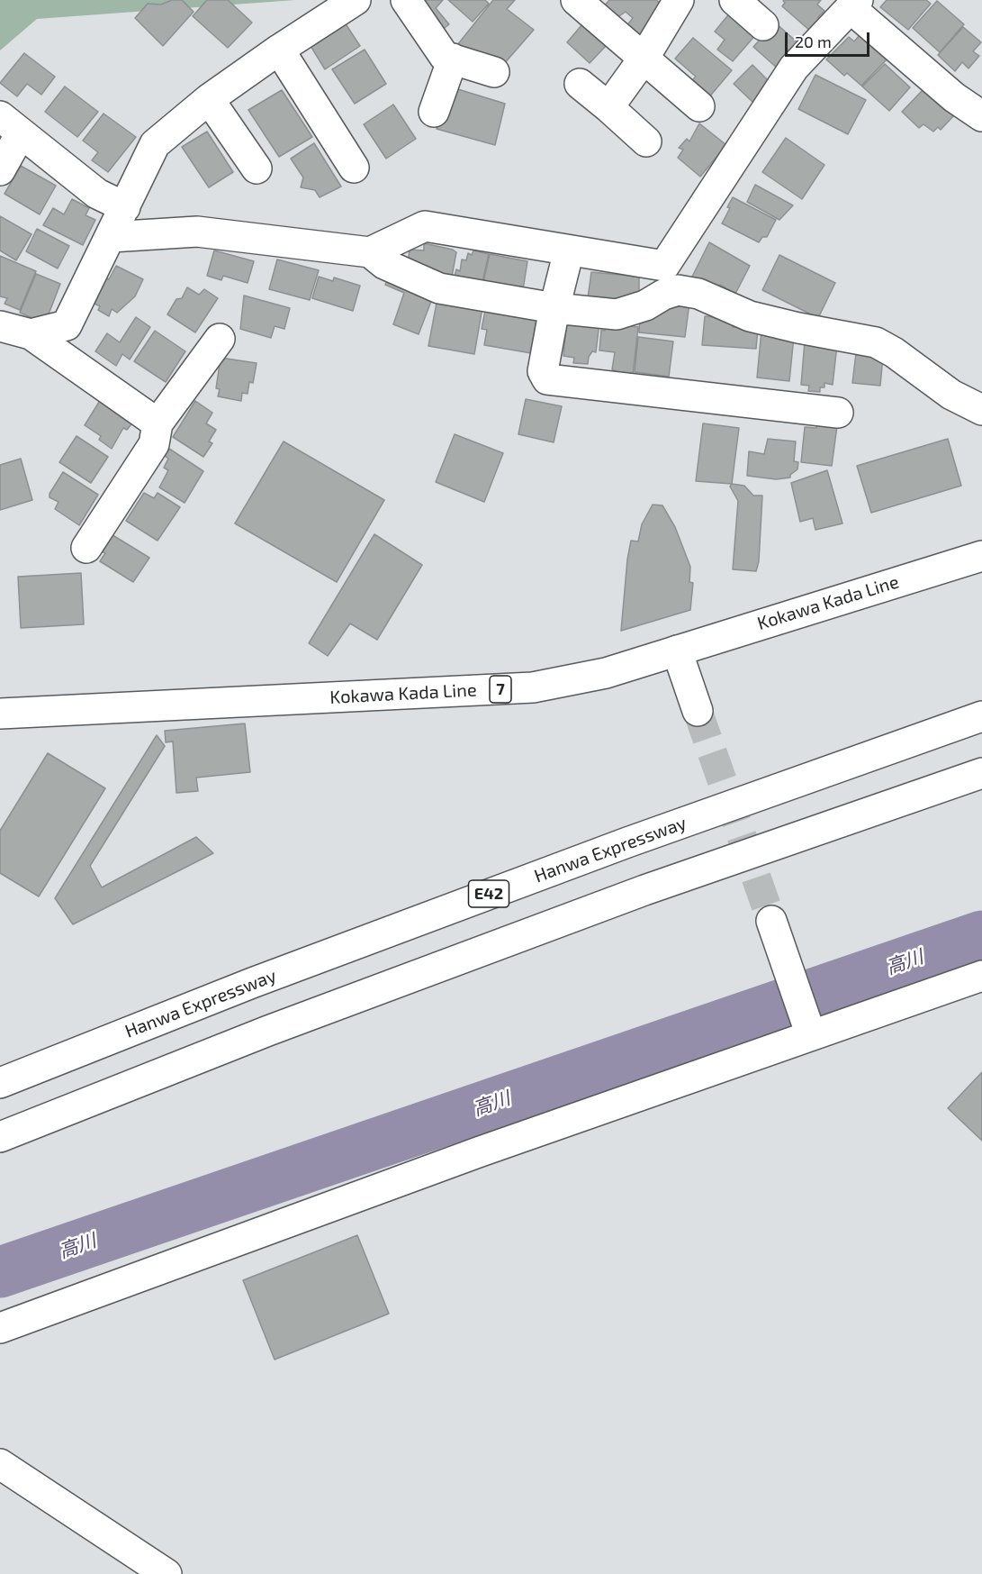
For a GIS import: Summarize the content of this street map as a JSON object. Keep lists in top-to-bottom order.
{
  "streets": {
    "main road": [
      "Kokawa Kada Line",
      "7",
      "Hanwa Expressway",
      "E42"
    ]
  },
  "water": ["高川"],
  "scale_bar": "20 m"
}
